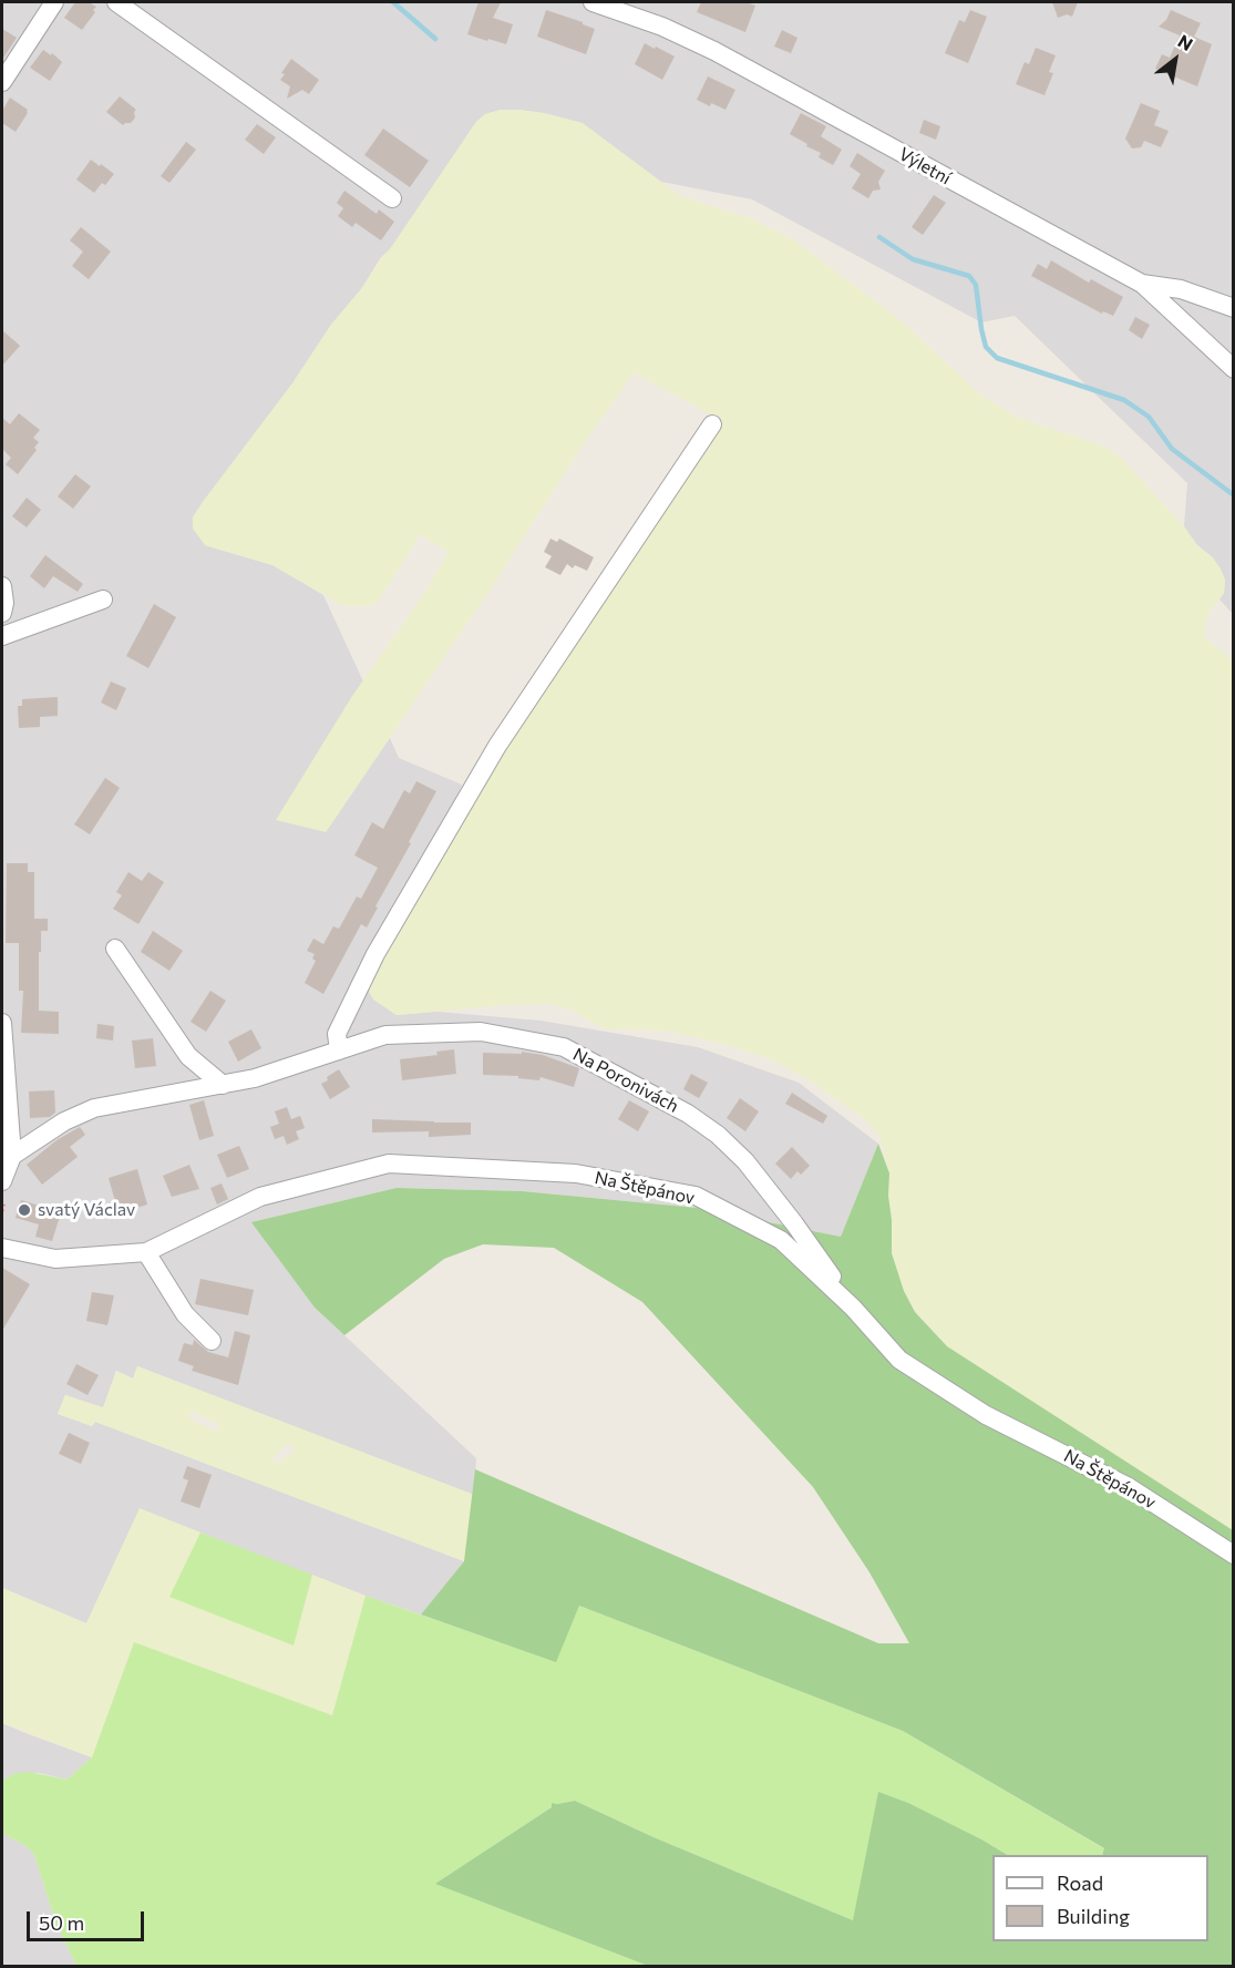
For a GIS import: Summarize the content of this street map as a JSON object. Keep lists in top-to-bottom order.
{
  "streets": {
    "street": ["Výletní", "Na Poronivách", "Na Štěpánov"]
  },
  "crossings": [
    ["Na Poronivách", "Na Štěpánov"]
  ],
  "places": ["svatý Václav"],
  "legend": ["Road", "Building"],
  "scale_bar": "50 m",
  "north": "top right"
}
